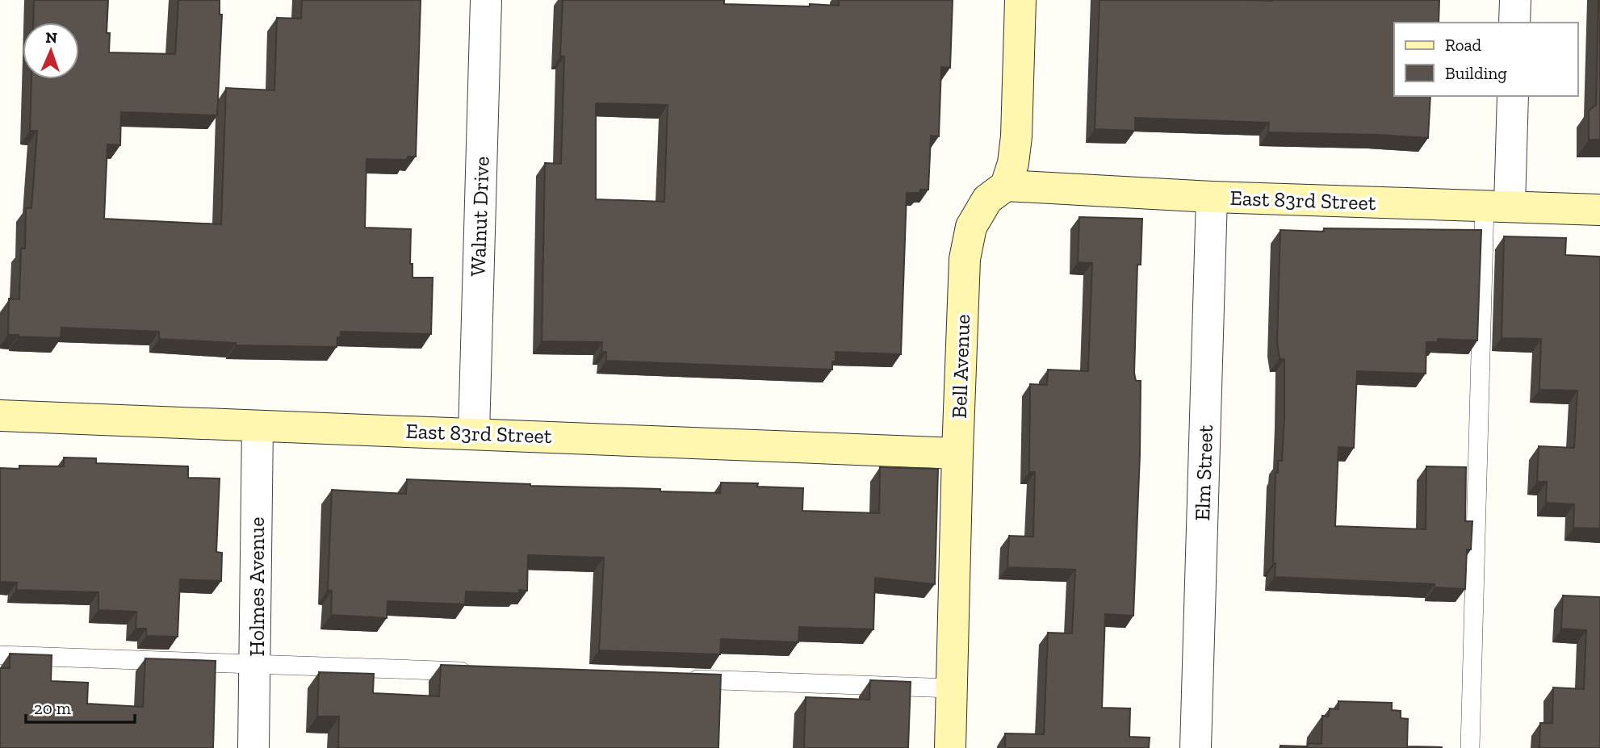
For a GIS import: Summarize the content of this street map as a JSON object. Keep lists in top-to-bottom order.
{
  "streets": {
    "street": [
      "East 83rd Street",
      "Walnut Drive",
      "Bell Avenue",
      "Elm Street",
      "Holmes Avenue"
    ]
  },
  "crossings": [
    ["East 83rd Street", "Walnut Drive"],
    ["East 83rd Street", "Bell Avenue"],
    ["East 83rd Street", "Elm Street"],
    ["East 83rd Street", "Holmes Avenue"]
  ],
  "legend": ["Road", "Building"],
  "scale_bar": "20 m",
  "north": "top"
}
